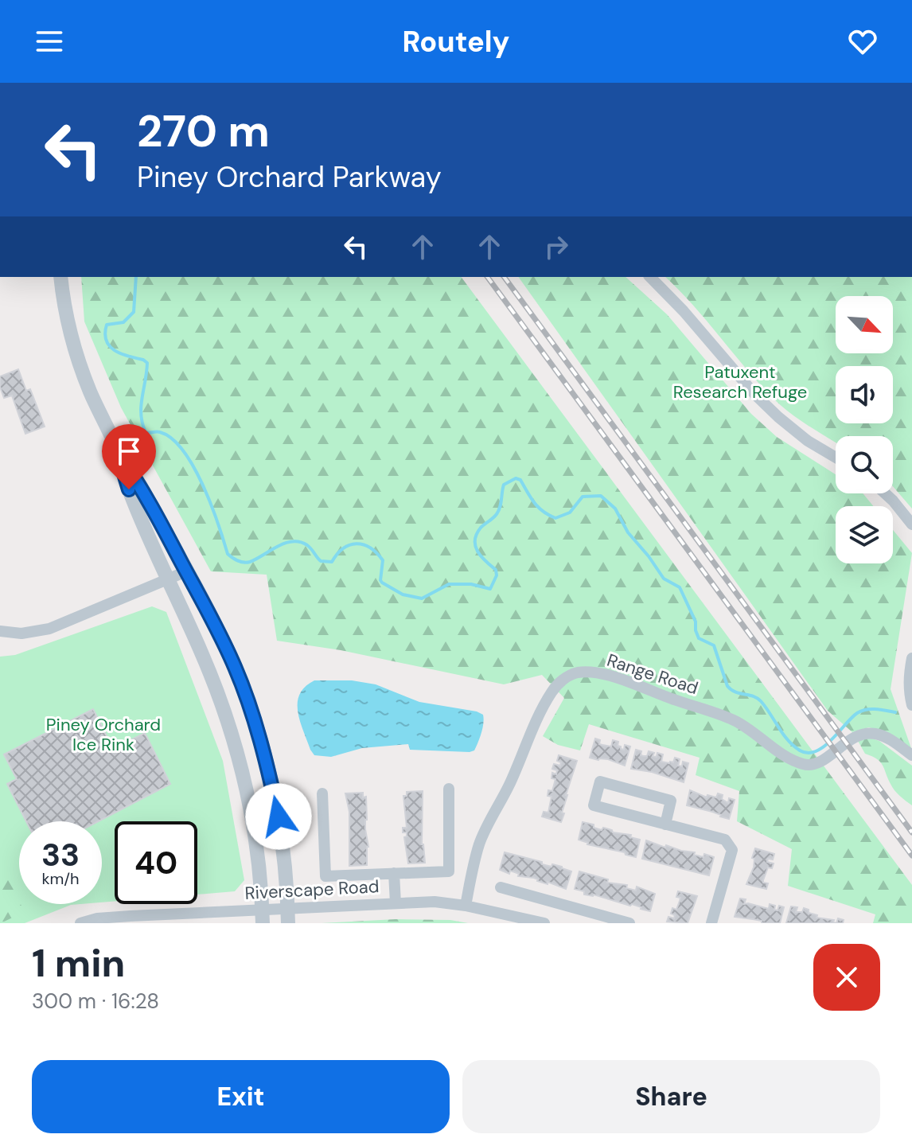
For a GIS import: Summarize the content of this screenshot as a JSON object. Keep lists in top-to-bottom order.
{
  "streets": {
    "street": ["Range Road", "Riverscape Road"]
  },
  "crossings": [
    ["Range Road", "Riverscape Road"]
  ],
  "parks": ["Patuxent Research Refuge", "Piney Orchard Ice Rink"],
  "north": "bottom right",
  "page": {
    "header": "Routely",
    "turn": ["270 m", "Piney Orchard Parkway"],
    "speed": "33 km/h",
    "limit": "40",
    "heading": ["1 min", "300 m · 16:28"],
    "buttons": ["Exit", "Share"]
  }
}
